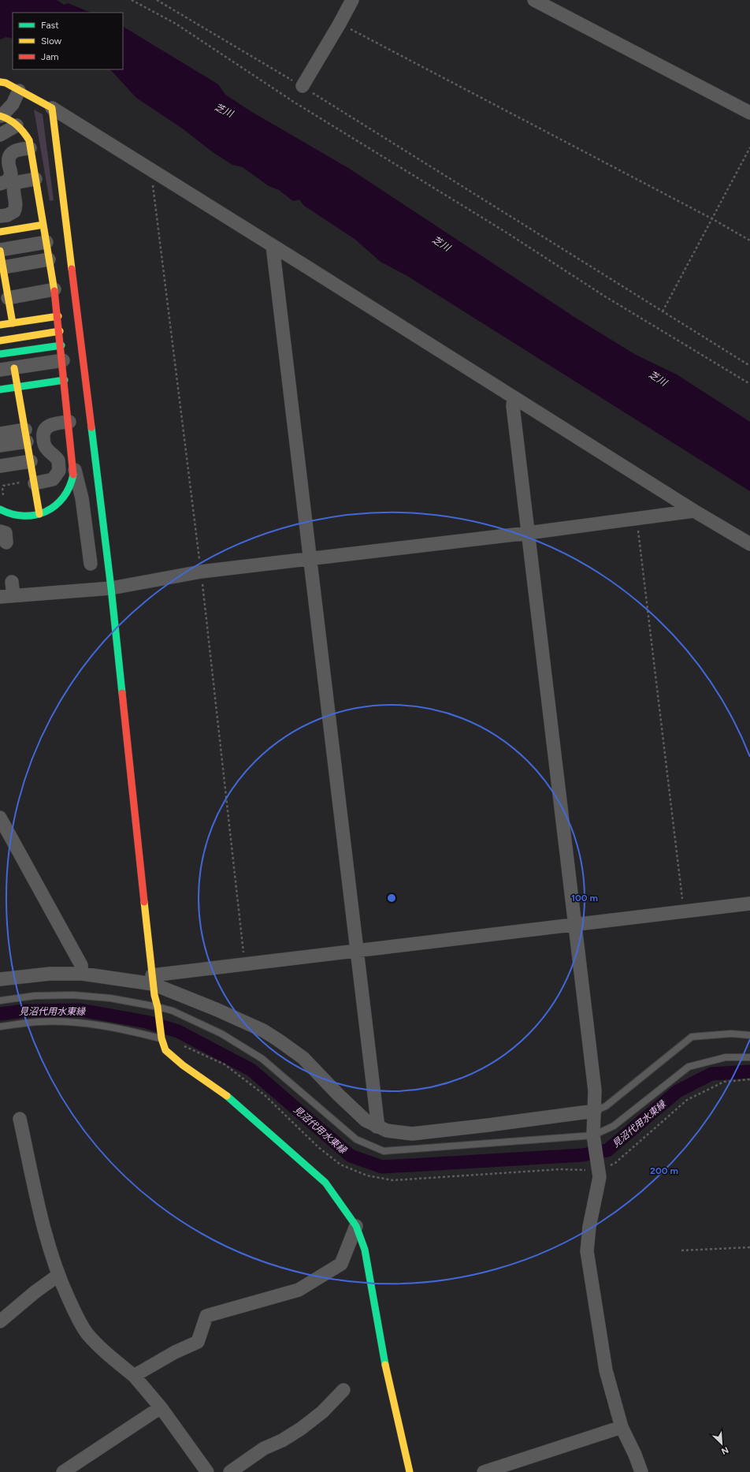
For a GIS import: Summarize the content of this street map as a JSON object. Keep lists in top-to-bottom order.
{
  "water": ["芝川", "見沼代用水東縁"],
  "legend": ["Fast", "Slow", "Jam"],
  "north": "bottom right",
  "rings": ["100 m", "200 m"]
}
